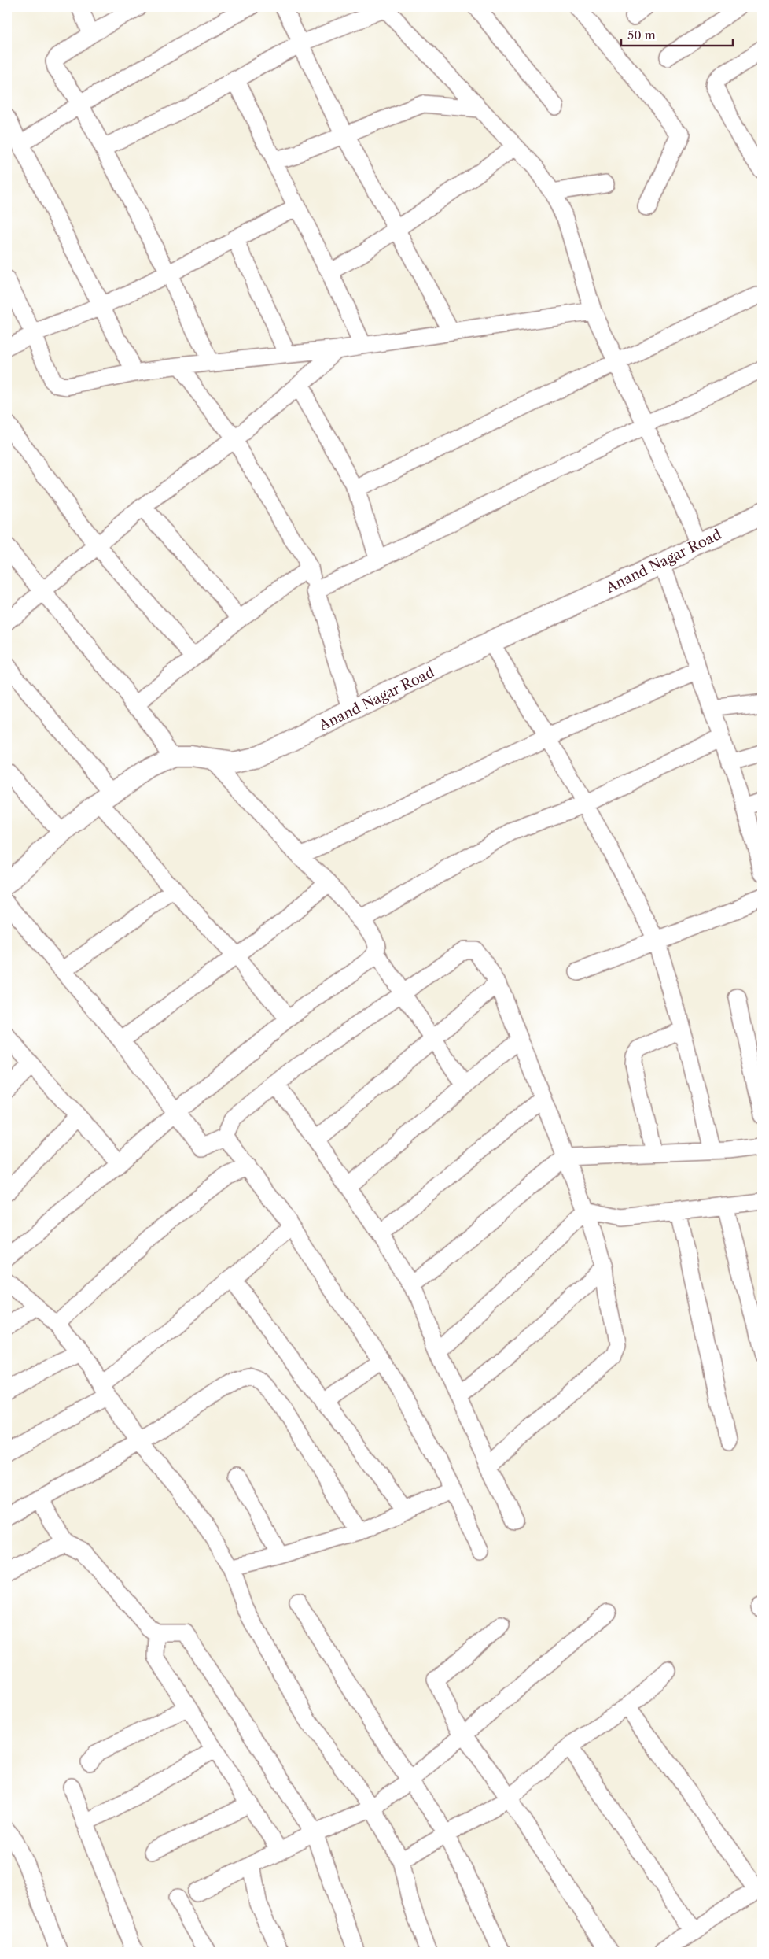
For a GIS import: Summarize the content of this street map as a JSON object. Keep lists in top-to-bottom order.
{
  "streets": {
    "street": ["Anand Nagar Road"]
  },
  "scale_bar": "50 m"
}
